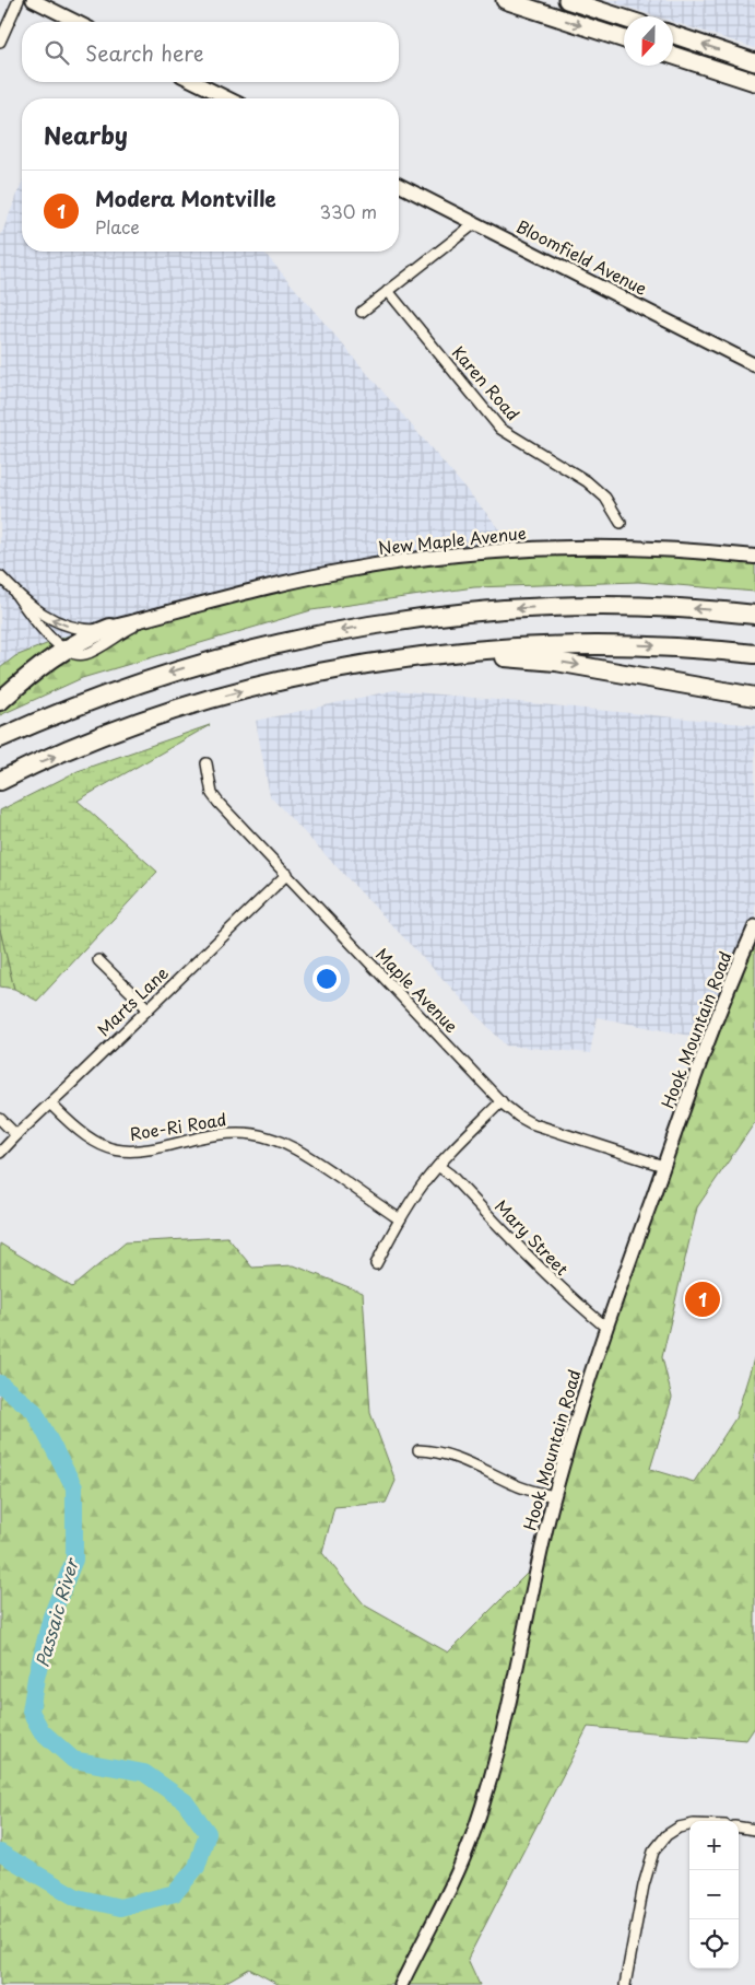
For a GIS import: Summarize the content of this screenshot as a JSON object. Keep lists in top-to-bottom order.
{
  "streets": {
    "main road": ["New Maple Avenue"],
    "street": [
      "Bloomfield Avenue",
      "Karen Road",
      "Maple Avenue",
      "Marts Lane",
      "Hook Mountain Road",
      "Roe-Ri Road",
      "Mary Street"
    ]
  },
  "crossings": [
    ["Maple Avenue", "Marts Lane"],
    ["Maple Avenue", "Hook Mountain Road"],
    ["Marts Lane", "Roe-Ri Road"],
    ["Hook Mountain Road", "Mary Street"]
  ],
  "water": ["Passaic River"],
  "north": "bottom",
  "page": {
    "search": "Search here",
    "heading": "Nearby",
    "list": [
      {
        "mark": "1",
        "name": "Modera Montville",
        "note": "Place",
        "value": "330 m"
      }
    ],
    "pins": "1",
    "map_buttons": ["+", "−"]
  }
}
